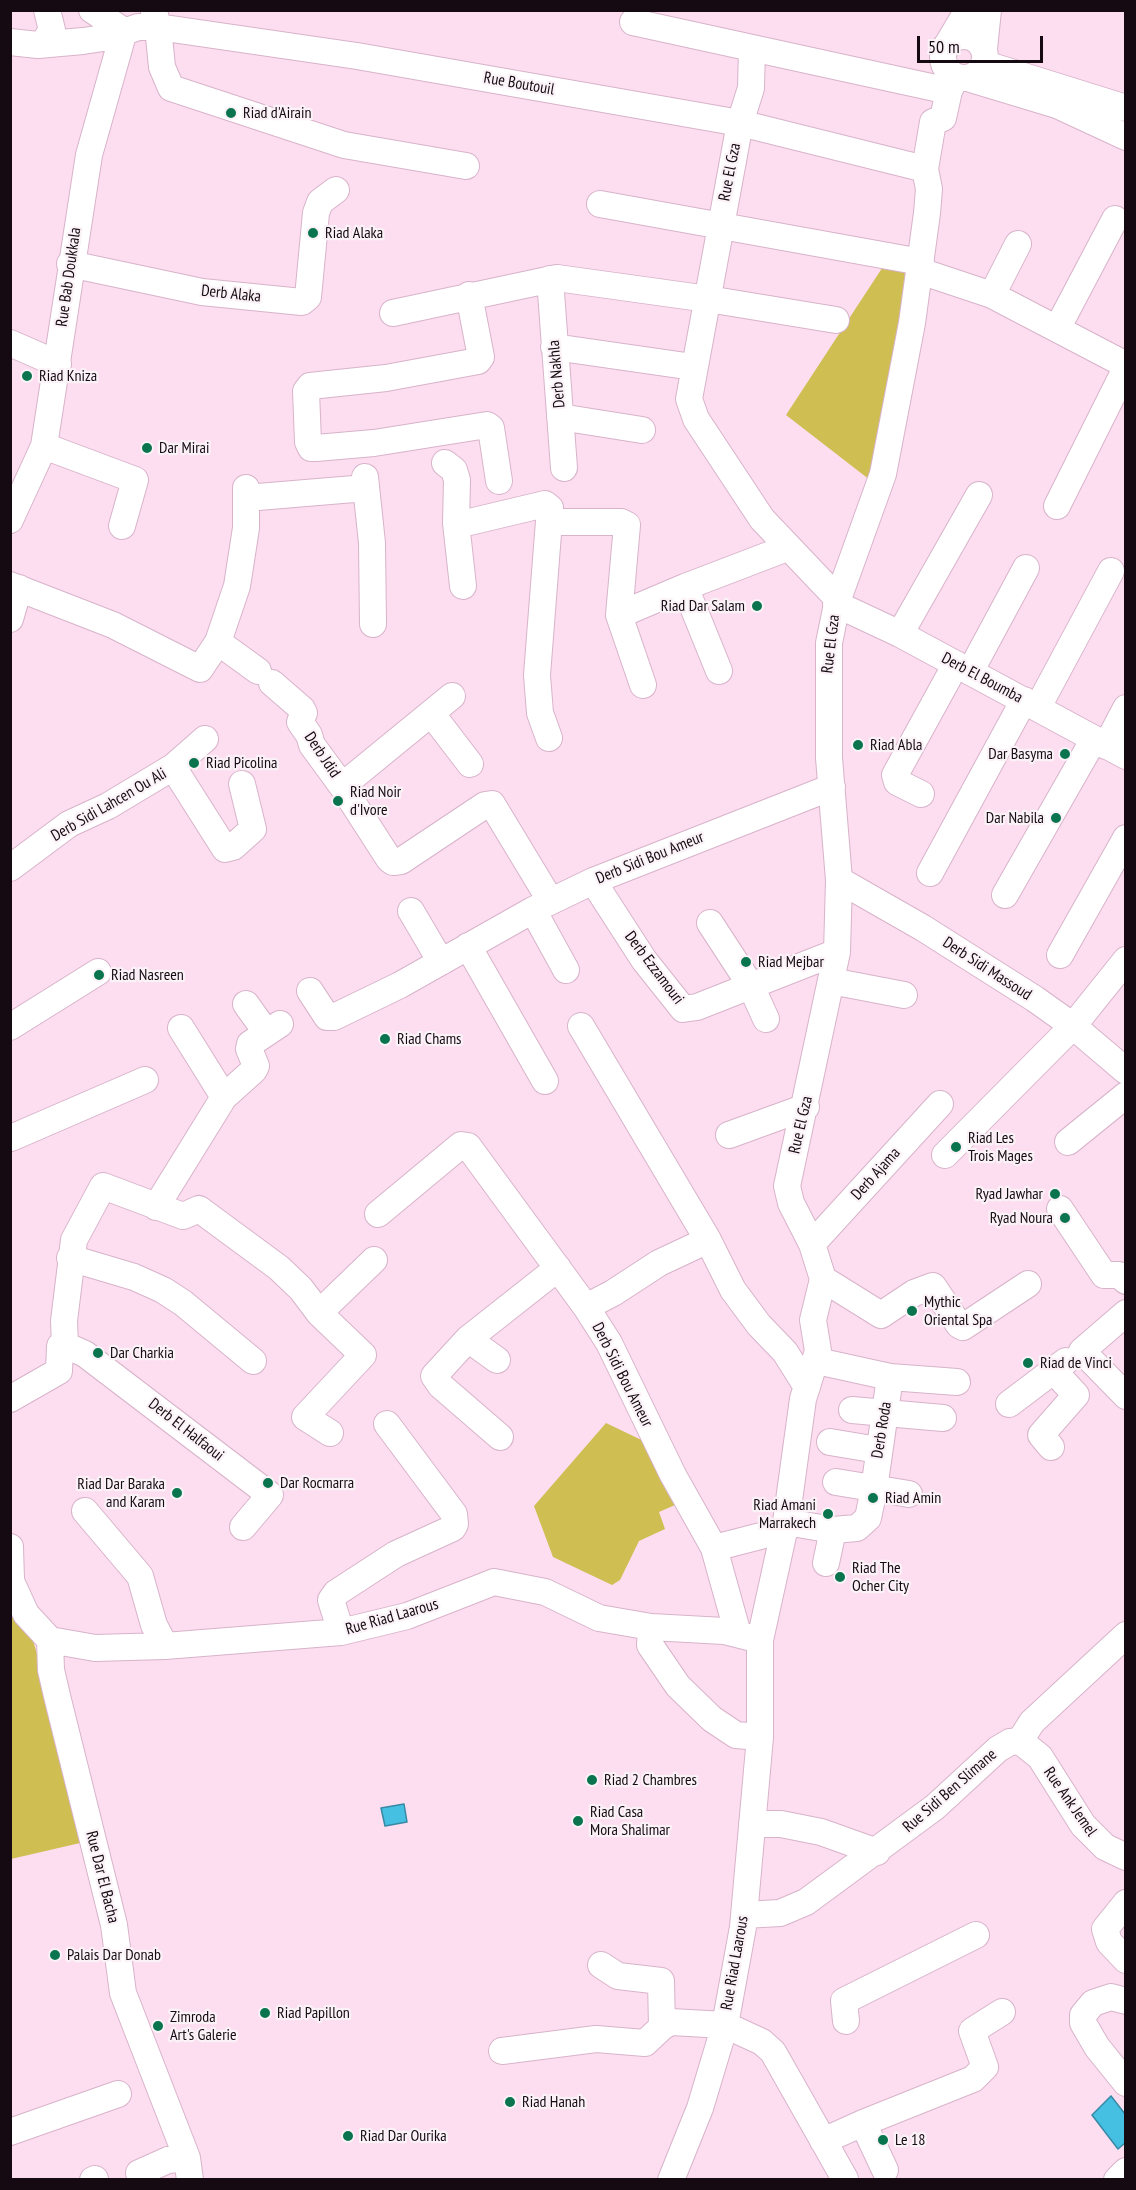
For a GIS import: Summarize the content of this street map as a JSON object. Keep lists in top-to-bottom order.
{
  "streets": {
    "street": [
      "Rue Boutouil",
      "Rue El Gza",
      "Rue Bab Doukkala",
      "Derb Alaka",
      "Derb Nakhla",
      "Derb El Boumba",
      "Derb Jdid",
      "Derb Sidi Lahcen Ou Ali",
      "Derb Sidi Bou Ameur",
      "Derb Ezzamouri",
      "Derb Sidi Massoud",
      "Derb Ajama",
      "Derb El Halfaoui",
      "Derb Roda",
      "Rue Riad Laarous",
      "Rue Sidi Ben Slimane",
      "Rue Ank Jemel",
      "Rue Dar El Bacha"
    ]
  },
  "crossings": [
    ["Rue Boutouil", "Rue El Gza"],
    ["Rue Boutouil", "Rue Bab Doukkala"],
    ["Rue El Gza", "Derb El Boumba"],
    ["Rue El Gza", "Derb Sidi Bou Ameur"],
    ["Rue El Gza", "Derb Ezzamouri"],
    ["Rue El Gza", "Derb Sidi Massoud"],
    ["Rue El Gza", "Derb Ajama"],
    ["Rue Bab Doukkala", "Derb Alaka"],
    ["Derb Jdid", "Derb Sidi Bou Ameur"],
    ["Derb Sidi Bou Ameur", "Derb Ezzamouri"],
    ["Derb Sidi Bou Ameur", "Rue Riad Laarous"],
    ["Rue Riad Laarous", "Rue Sidi Ben Slimane"],
    ["Rue Riad Laarous", "Rue Dar El Bacha"],
    ["Rue Sidi Ben Slimane", "Rue Ank Jemel"]
  ],
  "places": [
    "Riad d'Airain",
    "Riad Alaka",
    "Riad Kniza",
    "Dar Mirai",
    "Riad Dar Salam",
    "Riad Abla",
    "Dar Basyma",
    "Riad Picolina",
    "Riad Noir d'Ivore",
    "Dar Nabila",
    "Riad Mejbar",
    "Riad Nasreen",
    "Riad Chams",
    "Riad Les Trois Mages",
    "Ryad Jawhar",
    "Ryad Noura",
    "Mythic Oriental Spa",
    "Dar Charkia",
    "Riad de Vinci",
    "Dar Rocmarra",
    "Riad Dar Baraka and Karam",
    "Riad Amin",
    "Riad Amani Marrakech",
    "Riad The Ocher City",
    "Riad 2 Chambres",
    "Riad Casa Mora Shalimar",
    "Palais Dar Donab",
    "Riad Papillon",
    "Zimroda Art's Galerie",
    "Riad Hanah",
    "Riad Dar Ourika",
    "Le 18"
  ],
  "scale_bar": "50 m"
}
